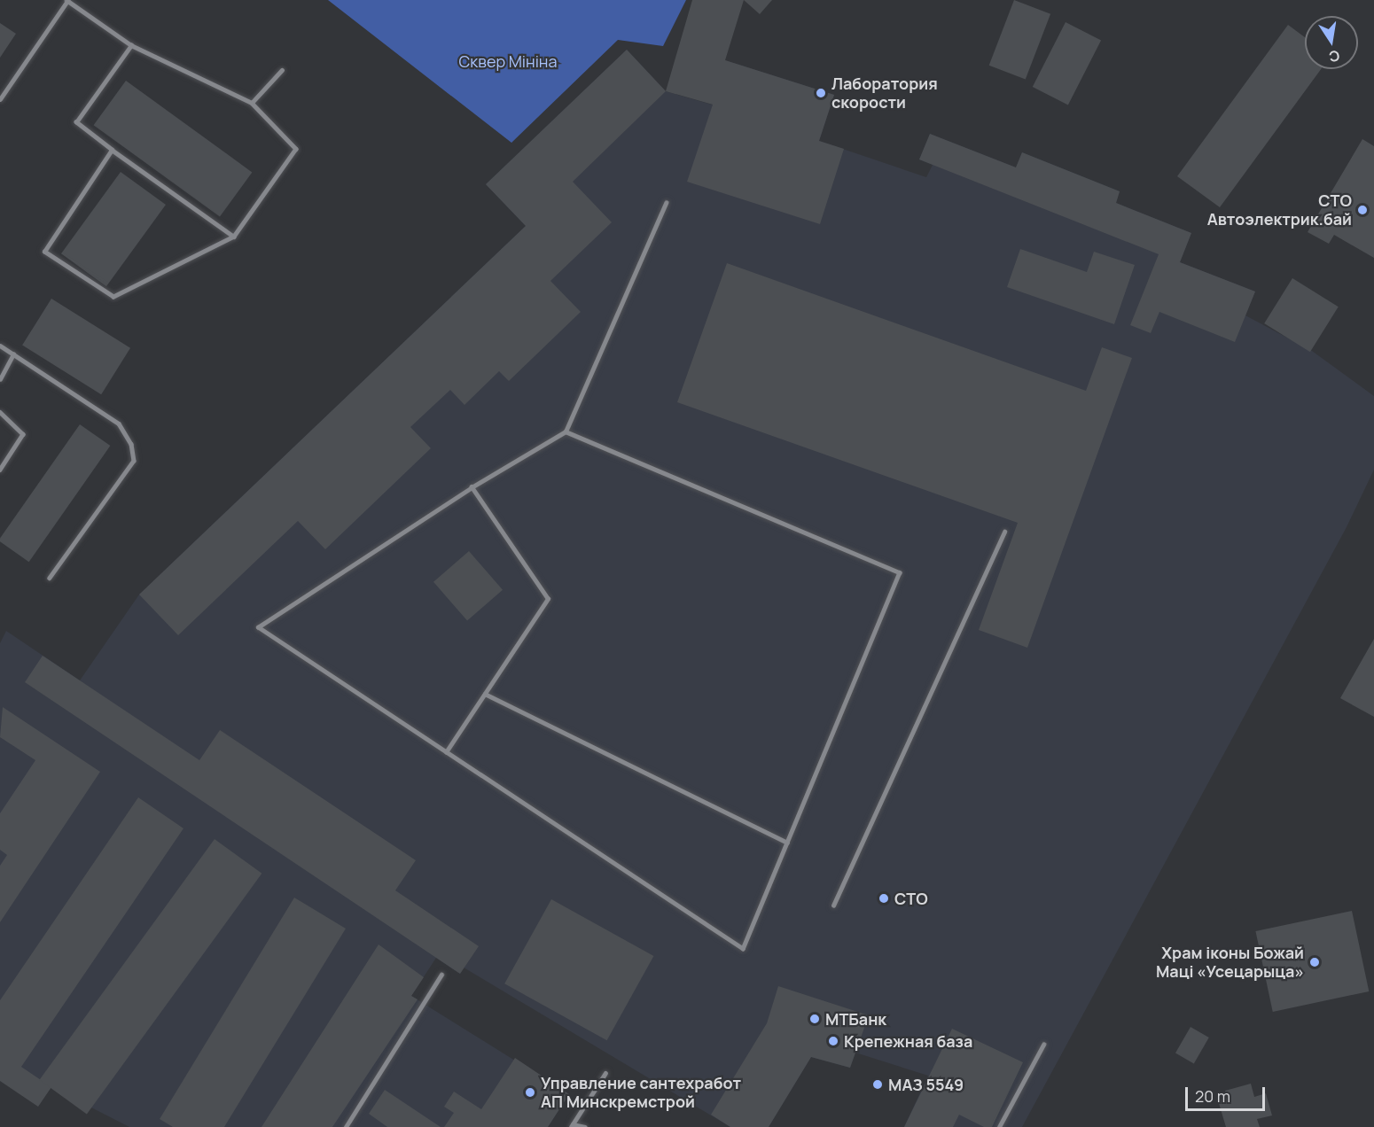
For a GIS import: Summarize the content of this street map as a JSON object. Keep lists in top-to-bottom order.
{
  "parks": ["Сквер Мініна"],
  "places": [
    "Лаборатория скорости",
    "СТО Автоэлектрик.бай",
    "СТО",
    "Храм іконы Божай Маці «Усецарыца»",
    "МТБанк",
    "Крепежная база",
    "МАЗ 5549",
    "Управление сантехработ АП Минскремстрой"
  ],
  "scale_bar": "20 m",
  "north": "bottom"
}
